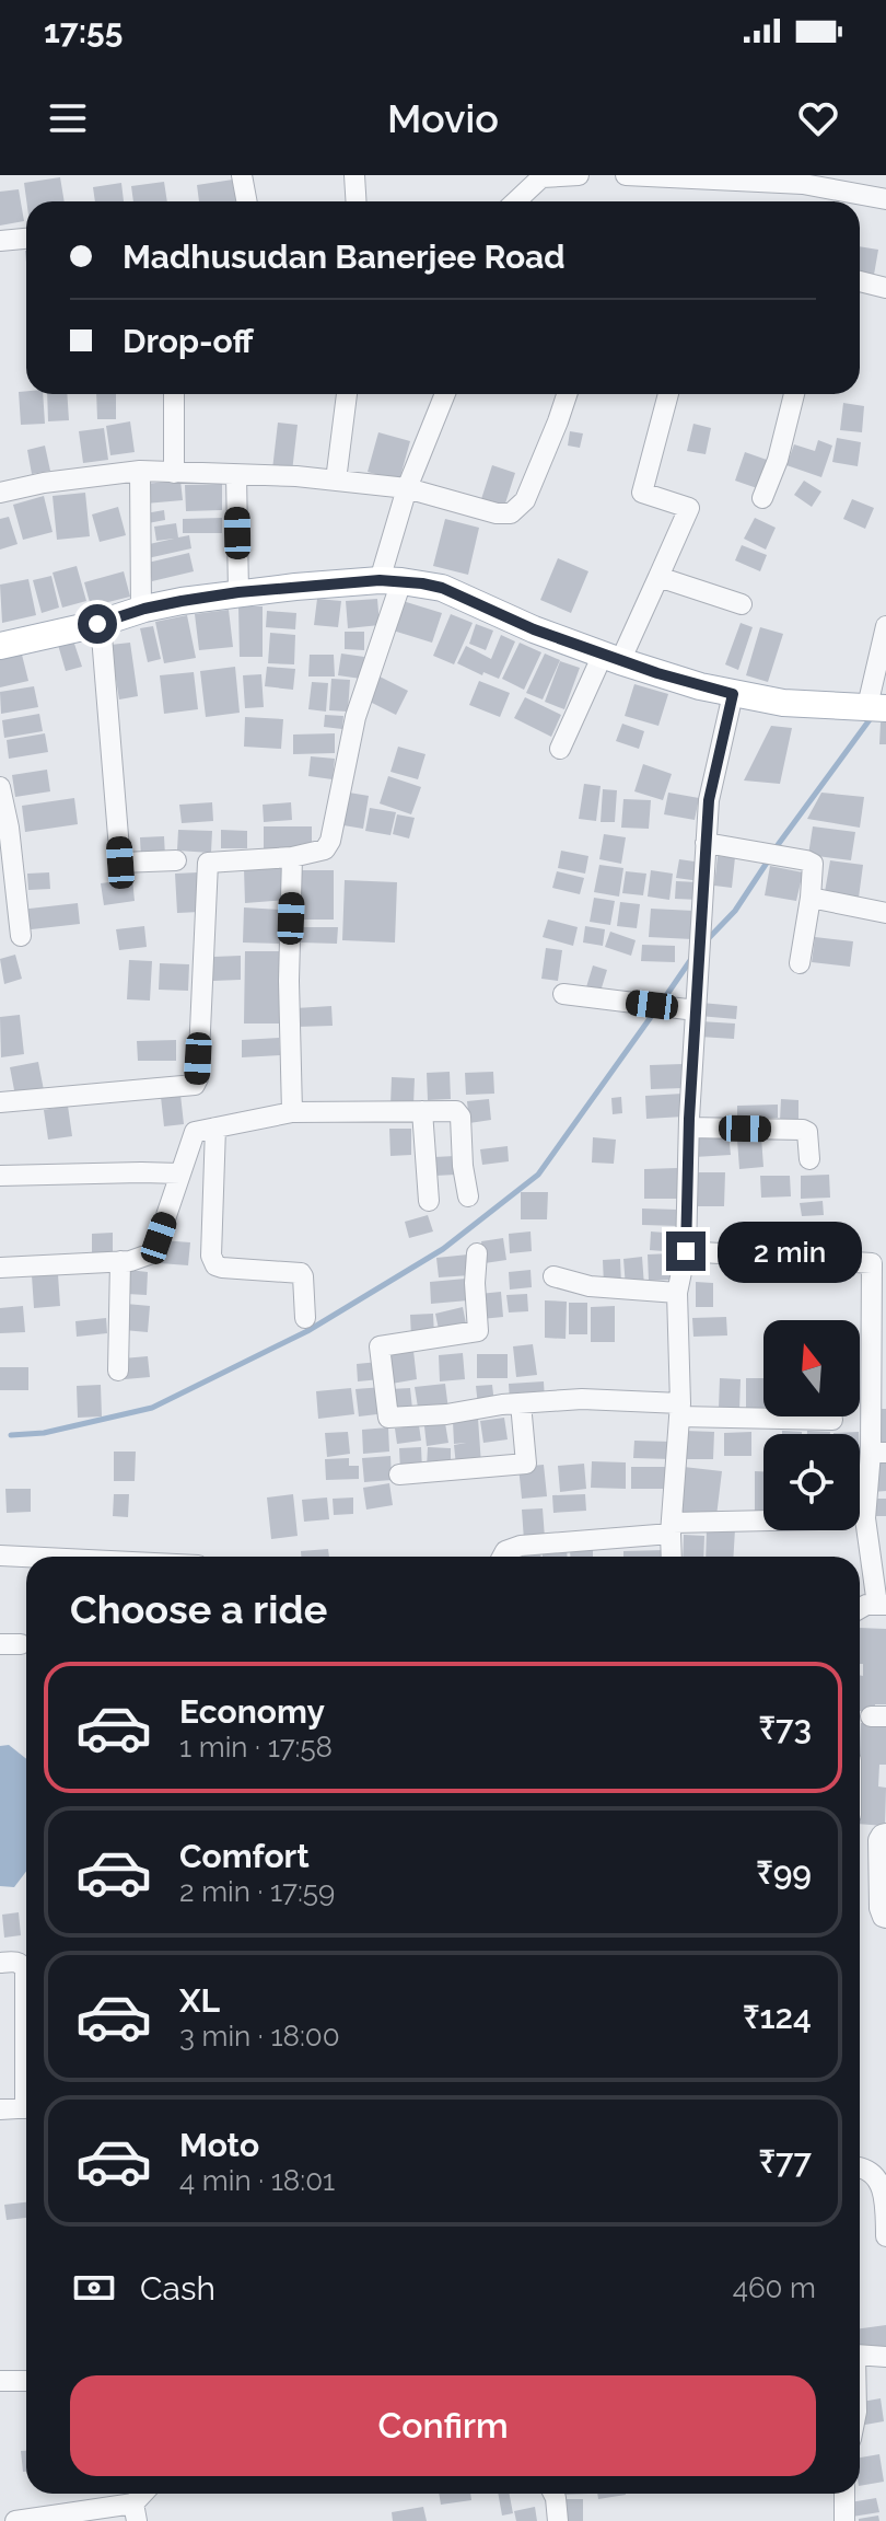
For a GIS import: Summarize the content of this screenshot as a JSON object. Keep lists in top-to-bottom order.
{
  "north": "top",
  "page": {
    "status": "17:55",
    "header": "Movio",
    "banner": ["Madhusudan Banerjee Road", "Drop-off"],
    "bubble": "2 min",
    "heading": "Choose a ride",
    "list": [
      {
        "name": "Economy",
        "note": "1 min · 17:58",
        "value": "₹73"
      },
      {
        "name": "Comfort",
        "note": "2 min · 17:59",
        "value": "₹99"
      },
      {
        "name": "XL",
        "note": "3 min · 18:00",
        "value": "₹124"
      },
      {
        "name": "Moto",
        "note": "4 min · 18:01",
        "value": "₹77"
      }
    ],
    "pay": ["Cash", "460 m"],
    "buttons": "Confirm"
  }
}
